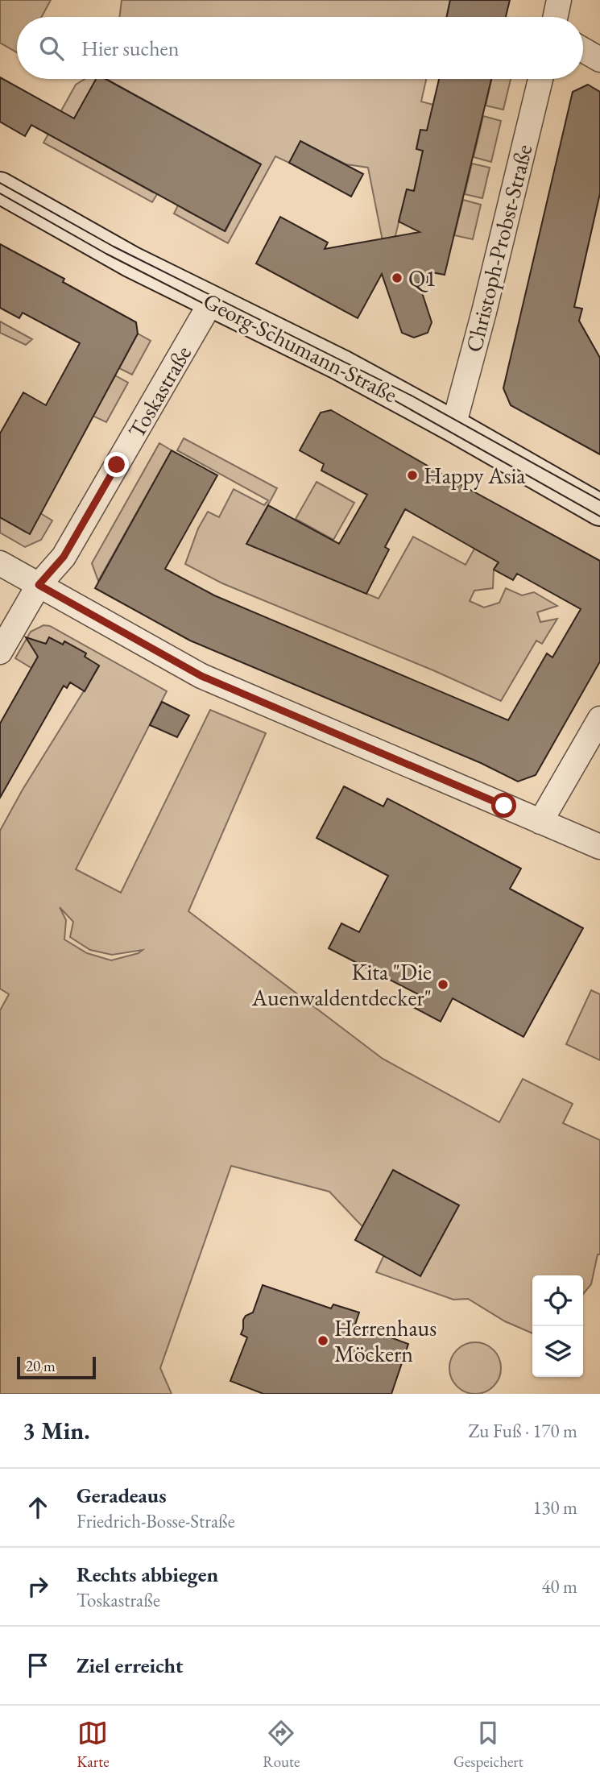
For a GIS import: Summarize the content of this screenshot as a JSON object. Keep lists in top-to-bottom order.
{
  "streets": {
    "main road": ["Georg-Schumann-Straße"],
    "street": ["Christoph-Probst-Straße", "Toskastraße"]
  },
  "crossings": [
    ["Christoph-Probst-Straße", "Georg-Schumann-Straße"],
    ["Georg-Schumann-Straße", "Toskastraße"]
  ],
  "places": [
    "Q1",
    "Happy Asia",
    "Kita \"Die Auenwaldentdecker\"",
    "Herrenhaus Möckern"
  ],
  "scale_bar": "20 m",
  "page": {
    "search": "Hier suchen",
    "scale": "20 m",
    "heading": ["3 Min.", "Zu Fuß · 170 m"],
    "list": [
      ["Geradeaus", "Friedrich-Bosse-Straße", "130 m"],
      ["Rechts abbiegen", "Toskastraße", "40 m"],
      "Ziel erreicht"
    ],
    "nav": ["Karte", "Route", "Gespeichert"]
  }
}
